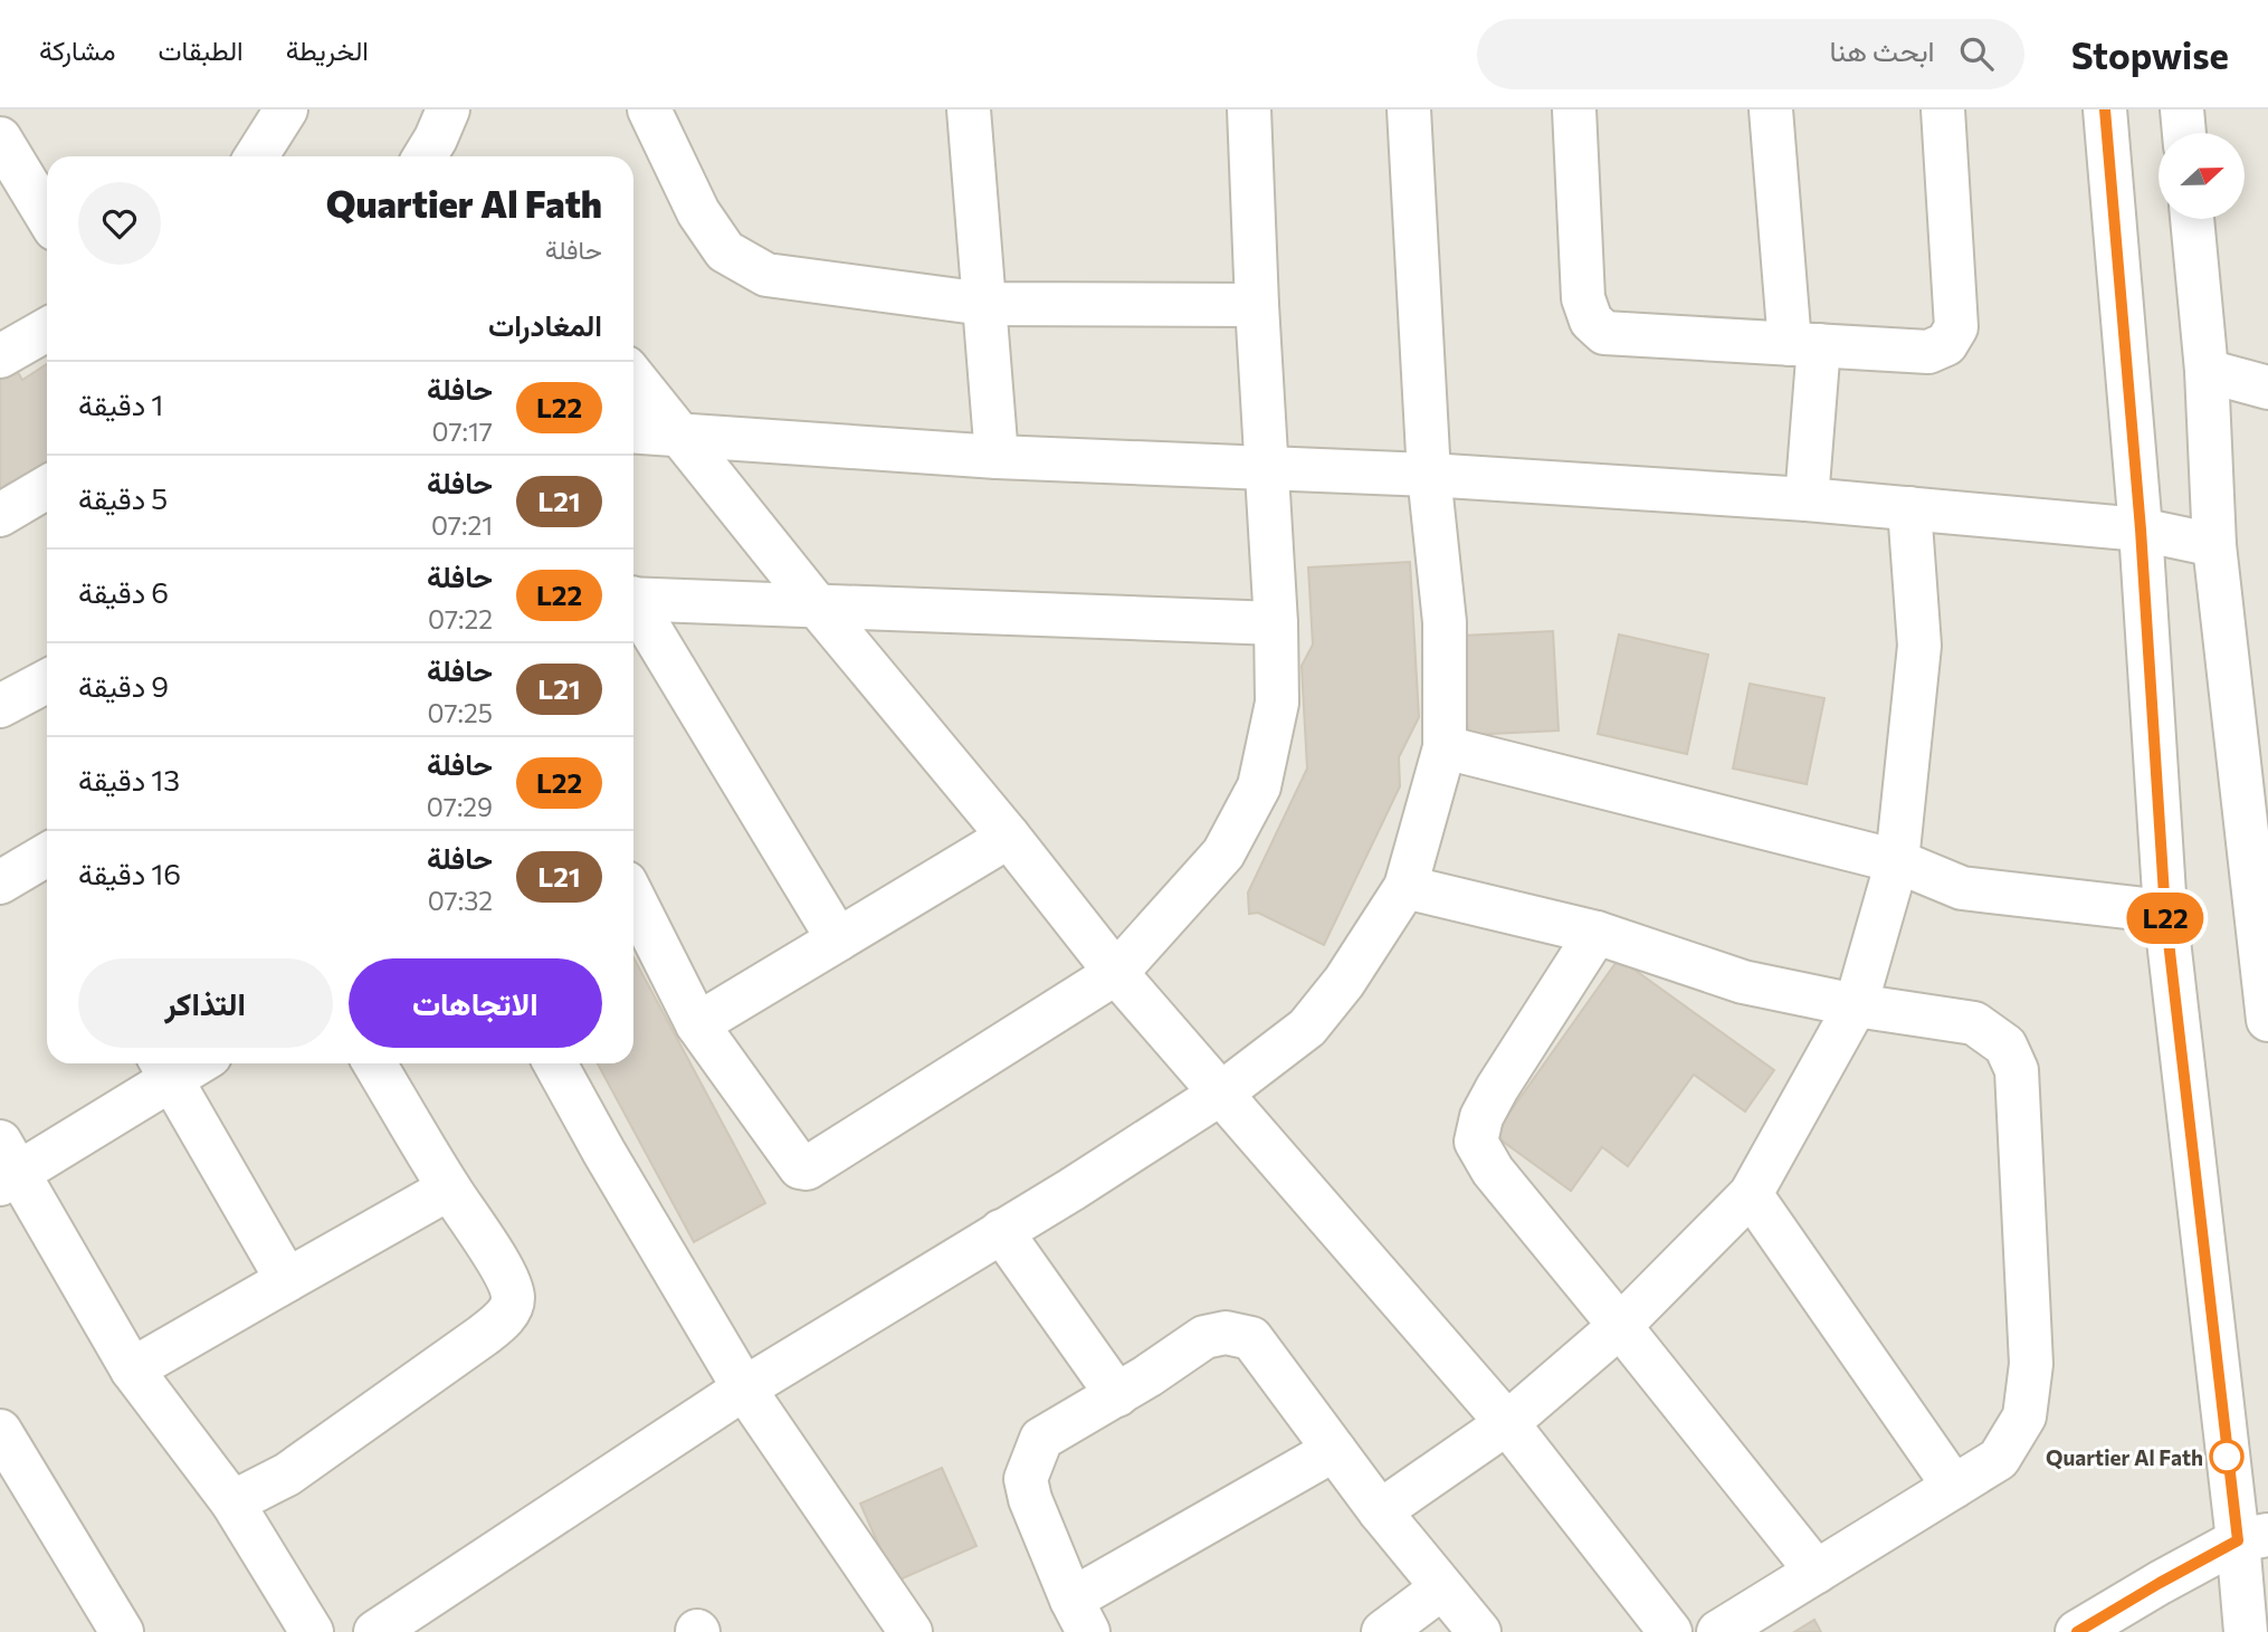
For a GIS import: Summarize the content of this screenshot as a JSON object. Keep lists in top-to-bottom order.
{
  "places": ["Quartier Al Fath"],
  "lines": ["bus line L22"],
  "north": "right",
  "page": {
    "header": "Stopwise",
    "search": "ابحث هنا",
    "nav": ["الخريطة", "الطبقات", "مشاركة"],
    "on_map": "L22",
    "heading": [
      ["Quartier Al Fath", "حافلة"],
      "المغادرات"
    ],
    "list": [
      {
        "mark": "L22",
        "name": "حافلة",
        "note": "07:17",
        "value": "1 دقيقة"
      },
      {
        "mark": "L21",
        "name": "حافلة",
        "note": "07:21",
        "value": "5 دقيقة"
      },
      {
        "mark": "L22",
        "name": "حافلة",
        "note": "07:22",
        "value": "6 دقيقة"
      },
      {
        "mark": "L21",
        "name": "حافلة",
        "note": "07:25",
        "value": "9 دقيقة"
      },
      {
        "mark": "L22",
        "name": "حافلة",
        "note": "07:29",
        "value": "13 دقيقة"
      },
      {
        "mark": "L21",
        "name": "حافلة",
        "note": "07:32",
        "value": "16 دقيقة"
      }
    ],
    "buttons": ["الاتجاهات", "التذاكر"]
  }
}
